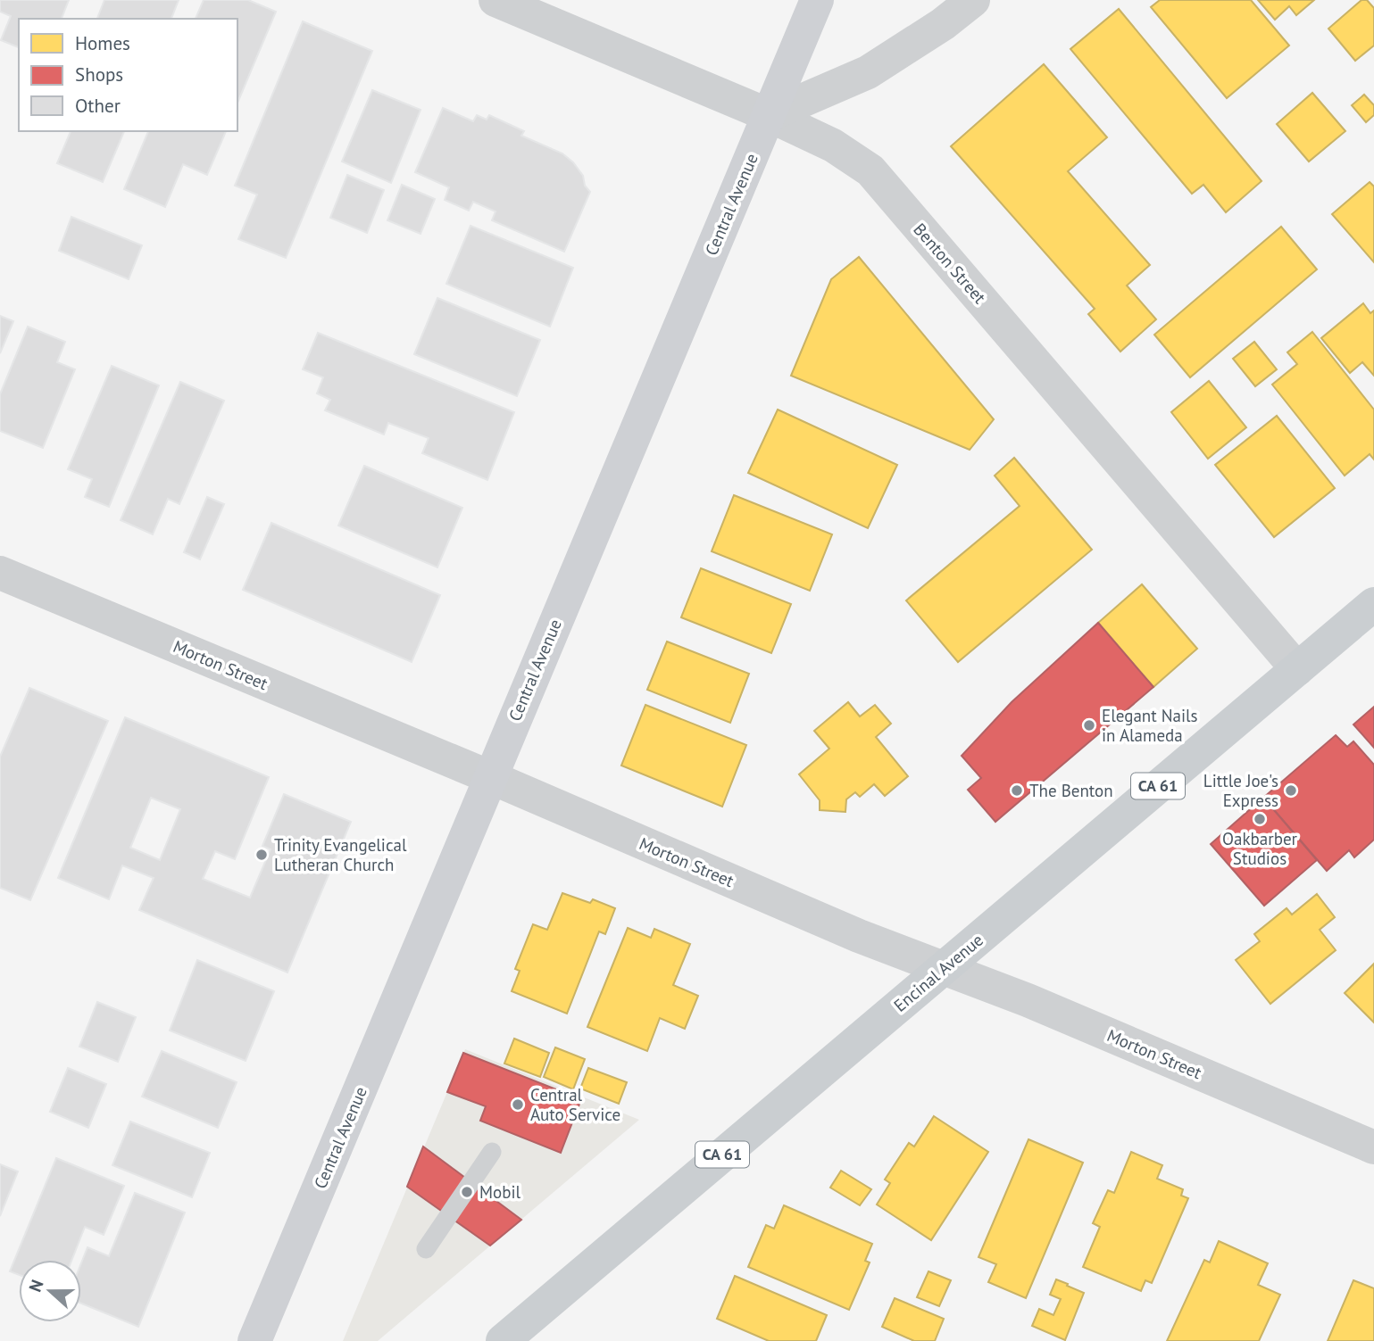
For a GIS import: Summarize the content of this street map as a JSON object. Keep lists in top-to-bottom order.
{
  "streets": {
    "main road": ["CA 61", "Encinal Avenue"],
    "street": ["Central Avenue", "Benton Street", "Morton Street"]
  },
  "crossings": [
    ["Central Avenue", "Benton Street"],
    ["Central Avenue", "Morton Street"],
    ["Benton Street", "Encinal Avenue"],
    ["Morton Street", "Encinal Avenue"]
  ],
  "places": [
    "Elegant Nails in Alameda",
    "The Benton",
    "Little Joe's Express",
    "Oakbarber Studios",
    "Trinity Evangelical Lutheran Church",
    "Central Auto Service",
    "Mobil"
  ],
  "legend": ["Homes", "Shops", "Other"],
  "north": "left"
}
